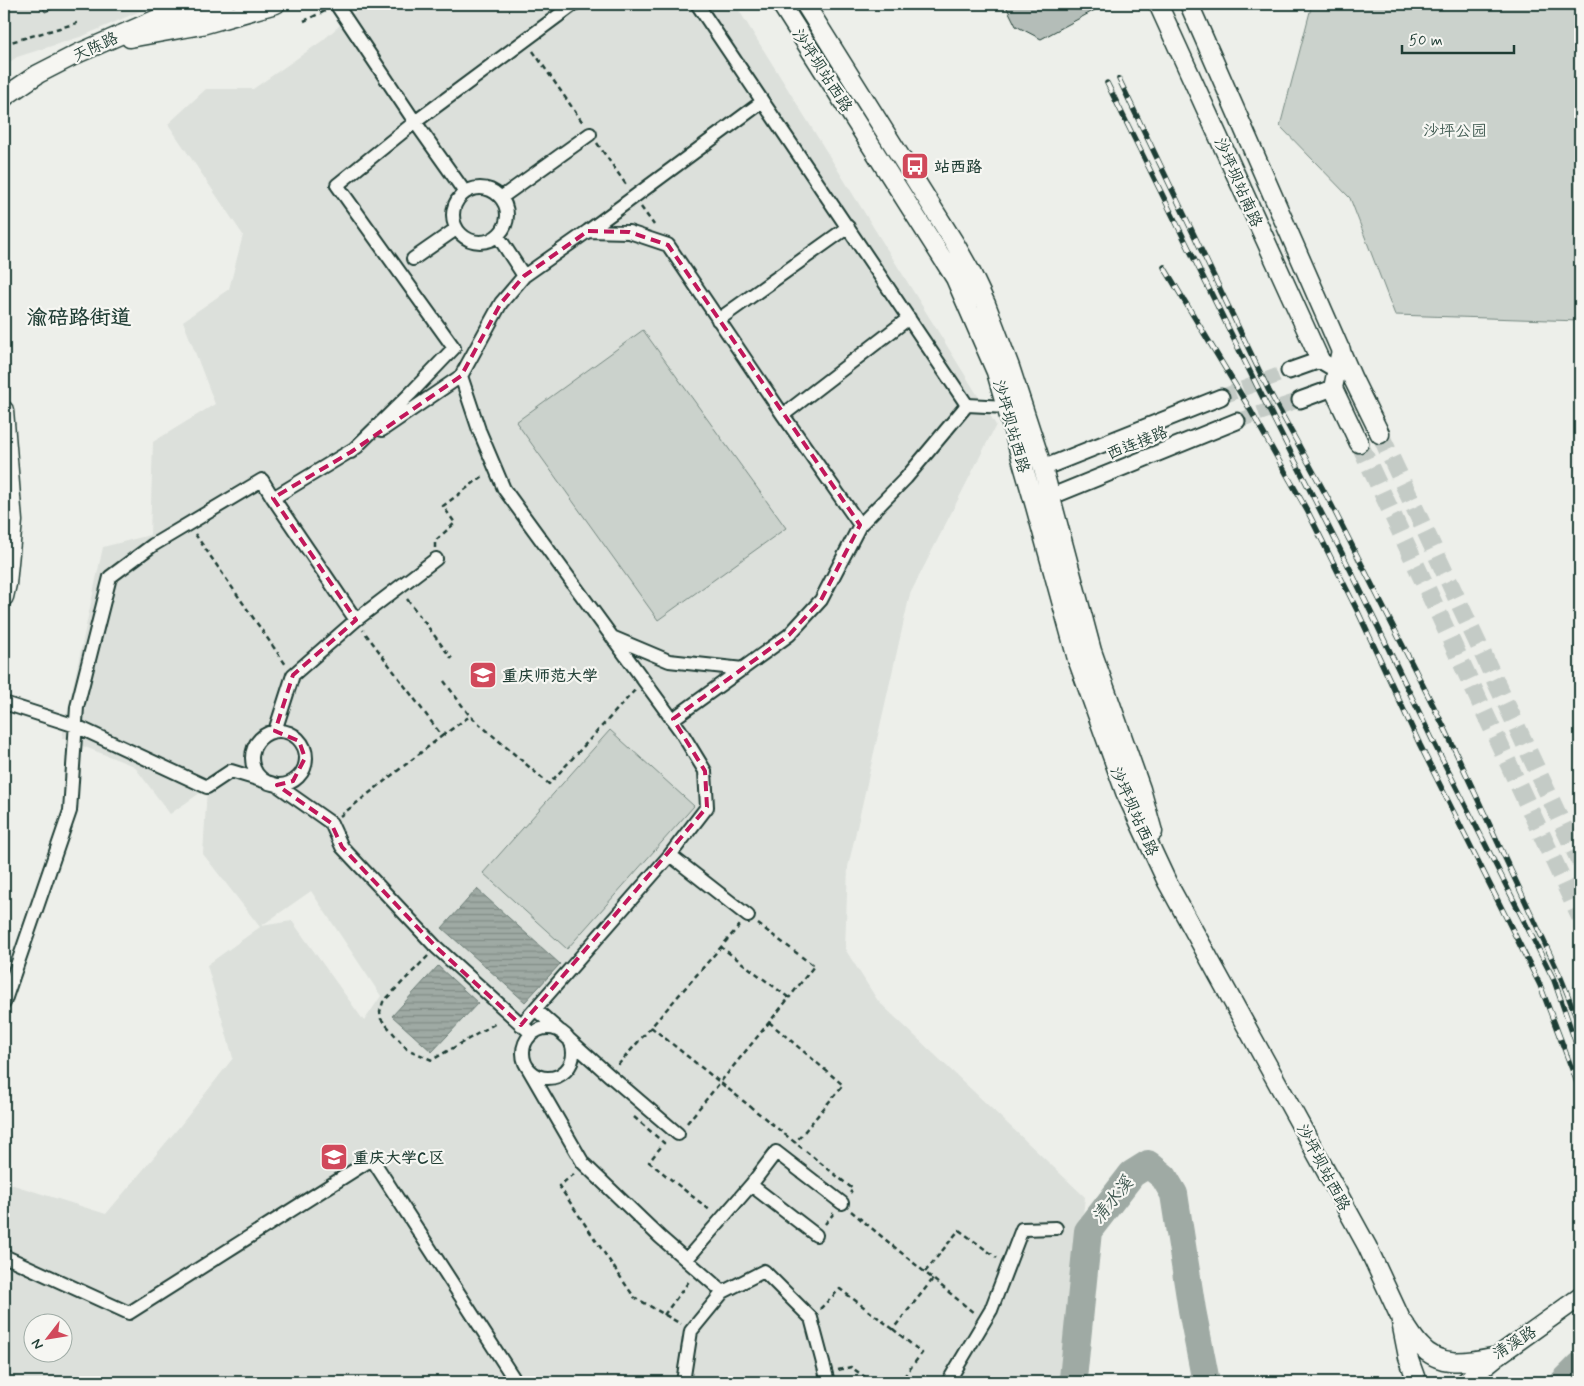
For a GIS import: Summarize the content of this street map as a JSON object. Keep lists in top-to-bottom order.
{
  "streets": {
    "main road": [
      "天陈路",
      "沙坪坝站西路",
      "沙坪坝站南路",
      "清溪路"
    ],
    "street": ["西连接路"]
  },
  "crossings": [
    ["沙坪坝站西路", "西连接路"],
    ["沙坪坝站西路", "清溪路"]
  ],
  "districts": ["渝碚路街道"],
  "water": ["清水溪"],
  "parks": ["沙坪公园"],
  "places": {
    "bus stop": ["站西路"],
    "school or university": ["重庆师范大学", "重庆大学C区"]
  },
  "scale_bar": "50 m",
  "north": "bottom left"
}
